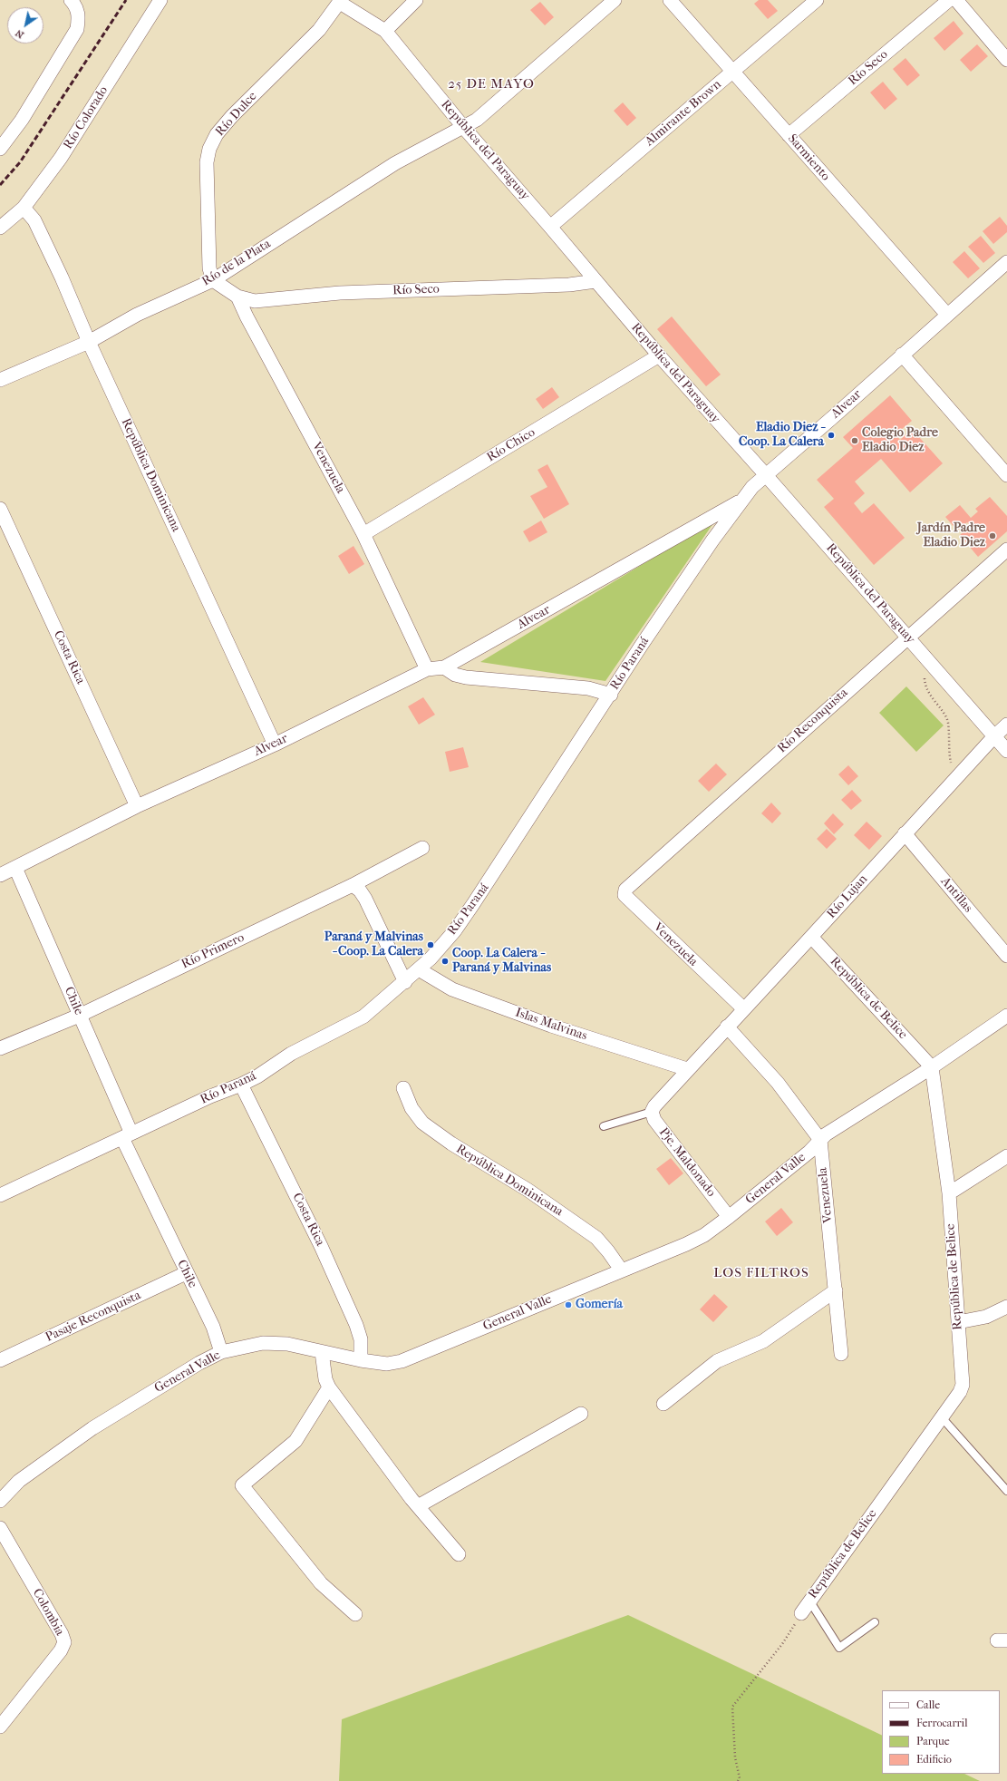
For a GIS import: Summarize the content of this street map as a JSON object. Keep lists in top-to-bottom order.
{
  "streets": {
    "street": [
      "Río Seco",
      "Almirante Brown",
      "Río Dulce",
      "Río Colorado",
      "República del Paraguay",
      "Sarmiento",
      "Río de la Plata",
      "Alvear",
      "Río Chico",
      "Venezuela",
      "República Dominicana",
      "Costa Rica",
      "Río Paraná",
      "Río Reconquista",
      "Antillas",
      "Río Lujan",
      "Río Primero",
      "República de Belice",
      "Chile",
      "Islas Malvinas",
      "Pje. Maldonado",
      "General Valle",
      "Pasaje Reconquista",
      "Colombia"
    ]
  },
  "crossings": [
    ["Río Seco", "República del Paraguay"],
    ["Río Seco", "Sarmiento"],
    ["Río Seco", "Venezuela"],
    ["Almirante Brown", "República del Paraguay"],
    ["Almirante Brown", "Sarmiento"],
    ["Río Dulce", "República del Paraguay"],
    ["Río Dulce", "Río de la Plata"],
    ["Río Dulce", "Venezuela"],
    ["Río Colorado", "República Dominicana"],
    ["República del Paraguay", "Río de la Plata"],
    ["República del Paraguay", "Alvear"],
    ["República del Paraguay", "Río Chico"],
    ["República del Paraguay", "Río Reconquista"],
    ["República del Paraguay", "Río Lujan"],
    ["Sarmiento", "Alvear"],
    ["Río de la Plata", "Venezuela"],
    ["Río de la Plata", "República Dominicana"],
    ["Alvear", "Venezuela"],
    ["Alvear", "República Dominicana"],
    ["Alvear", "Costa Rica"],
    ["Alvear", "Río Paraná"],
    ["Alvear", "Chile"],
    ["Río Chico", "Venezuela"],
    ["Venezuela", "Río Reconquista"],
    ["Venezuela", "Río Lujan"],
    ["Venezuela", "General Valle"],
    ["República Dominicana", "General Valle"],
    ["Costa Rica", "Río Paraná"],
    ["Costa Rica", "General Valle"],
    ["Río Paraná", "Chile"],
    ["Río Paraná", "Islas Malvinas"],
    ["Antillas", "Río Lujan"],
    ["Río Lujan", "República de Belice"],
    ["Río Lujan", "Islas Malvinas"],
    ["Río Lujan", "Pje. Maldonado"],
    ["Río Primero", "Chile"],
    ["República de Belice", "General Valle"],
    ["Chile", "General Valle"],
    ["Chile", "Pasaje Reconquista"],
    ["Pje. Maldonado", "General Valle"]
  ],
  "districts": ["25 DE MAYO", "LOS FILTROS"],
  "places": [
    "Eladio Diez - Coop. La Calera",
    "Colegio Padre Eladio Diez",
    "Jardín Padre Eladio Diez",
    "Paraná y Malvinas - Coop. La Calera",
    "Coop. La Calera - Paraná y Malvinas",
    "Gomería"
  ],
  "legend": [
    "Calle",
    "Ferrocarril",
    "Parque",
    "Edificio"
  ],
  "north": "bottom left"
}
